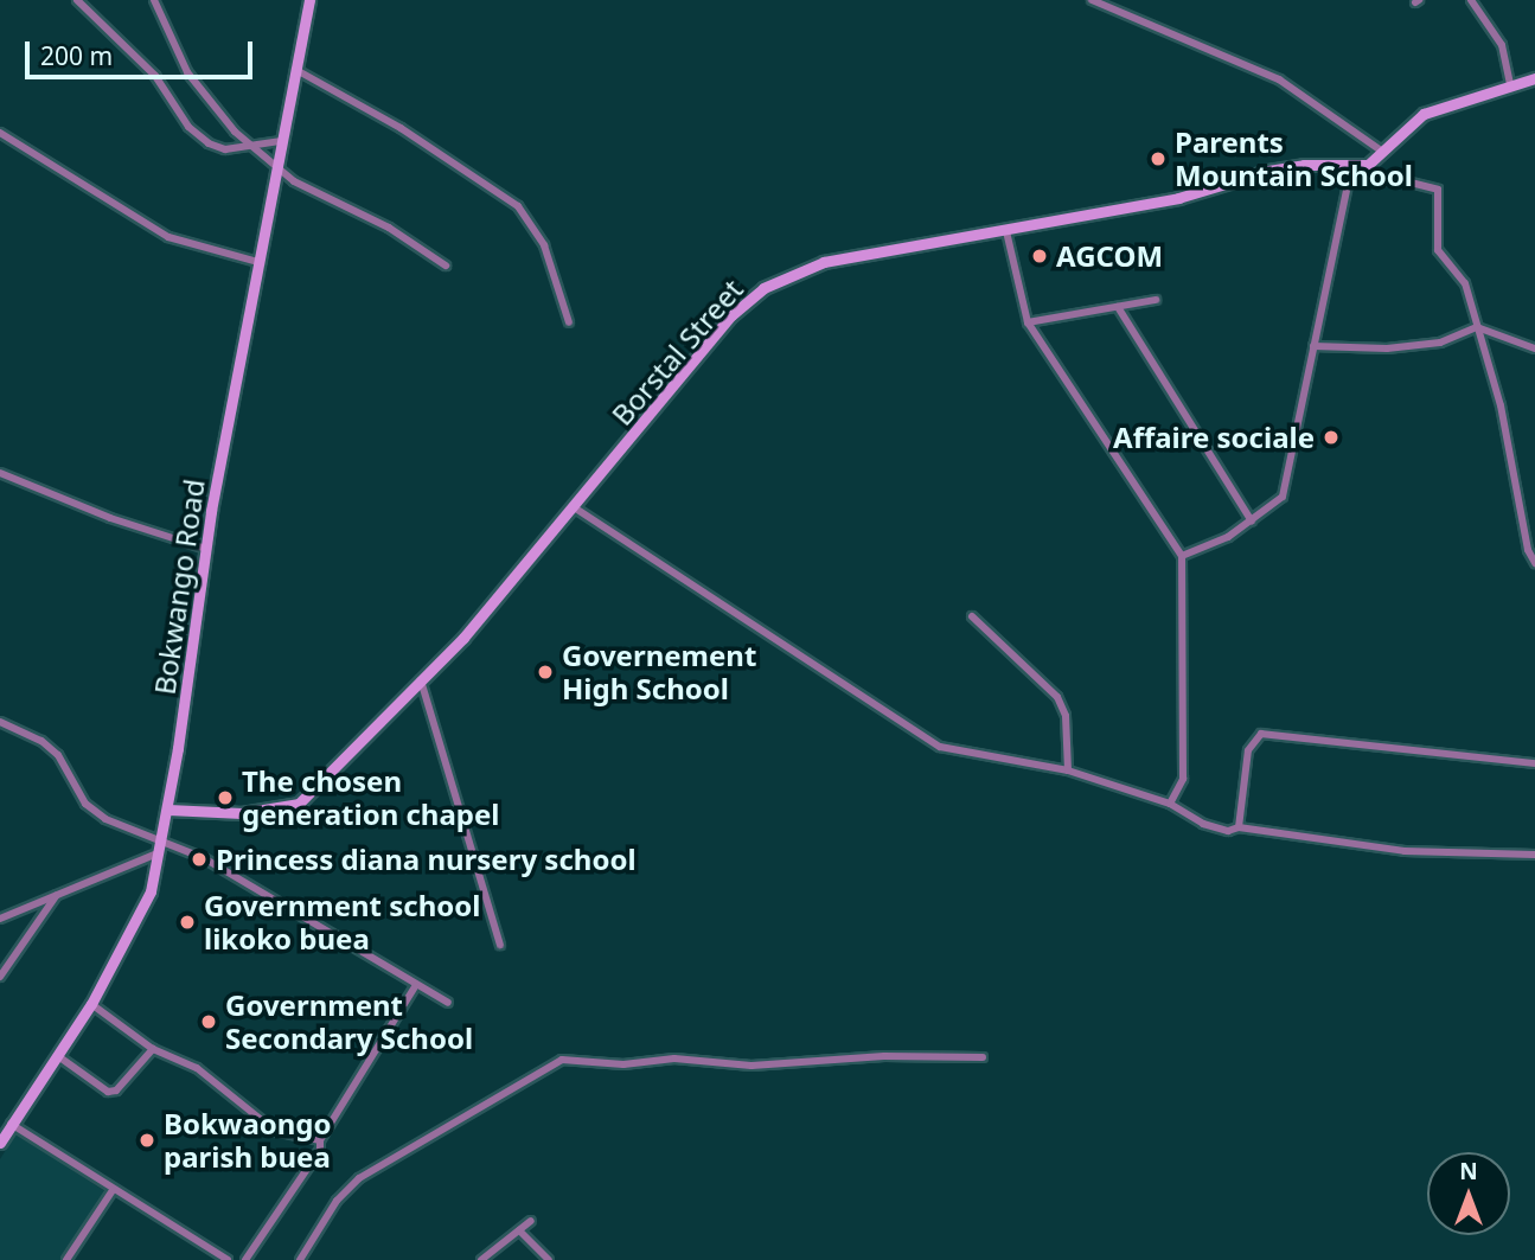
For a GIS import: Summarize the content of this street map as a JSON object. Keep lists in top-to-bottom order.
{
  "streets": {
    "street": ["Borstal Street", "Bokwango Road"]
  },
  "crossings": [
    ["Borstal Street", "Bokwango Road"]
  ],
  "places": [
    "Parents Mountain School",
    "AGCOM",
    "Affaire sociale",
    "Governement High School",
    "The chosen generation chapel",
    "Princess diana nursery school",
    "Government school likoko buea",
    "Government Secondary School",
    "Bokwaongo parish buea"
  ],
  "scale_bar": "200 m",
  "north": "top"
}
